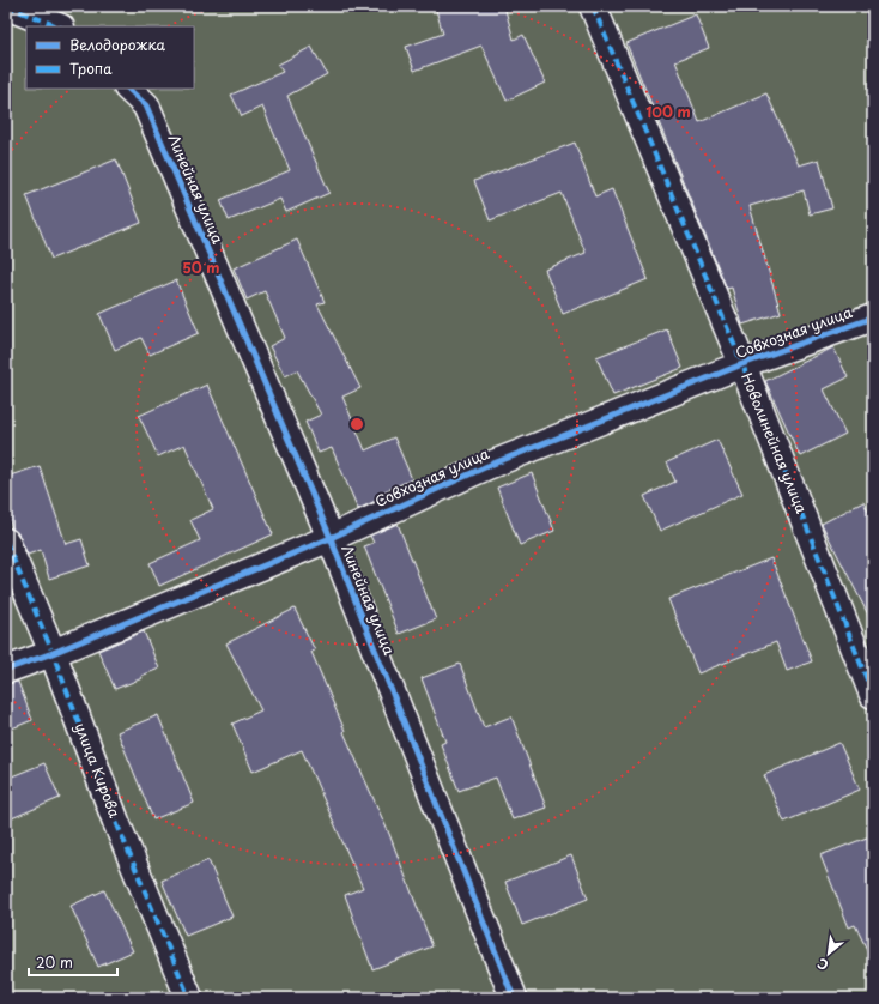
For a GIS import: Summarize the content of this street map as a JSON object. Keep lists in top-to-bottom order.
{
  "streets": {
    "street": [
      "Линейная улица",
      "Совхозная улица",
      "Новолинейная улица",
      "улица Кирова"
    ]
  },
  "crossings": [
    ["Линейная улица", "Совхозная улица"],
    ["Совхозная улица", "Новолинейная улица"],
    ["Совхозная улица", "улица Кирова"]
  ],
  "legend": ["Велодорожка", "Тропа"],
  "scale_bar": "20 m",
  "north": "bottom left",
  "rings": ["100 m", "50 m"]
}
